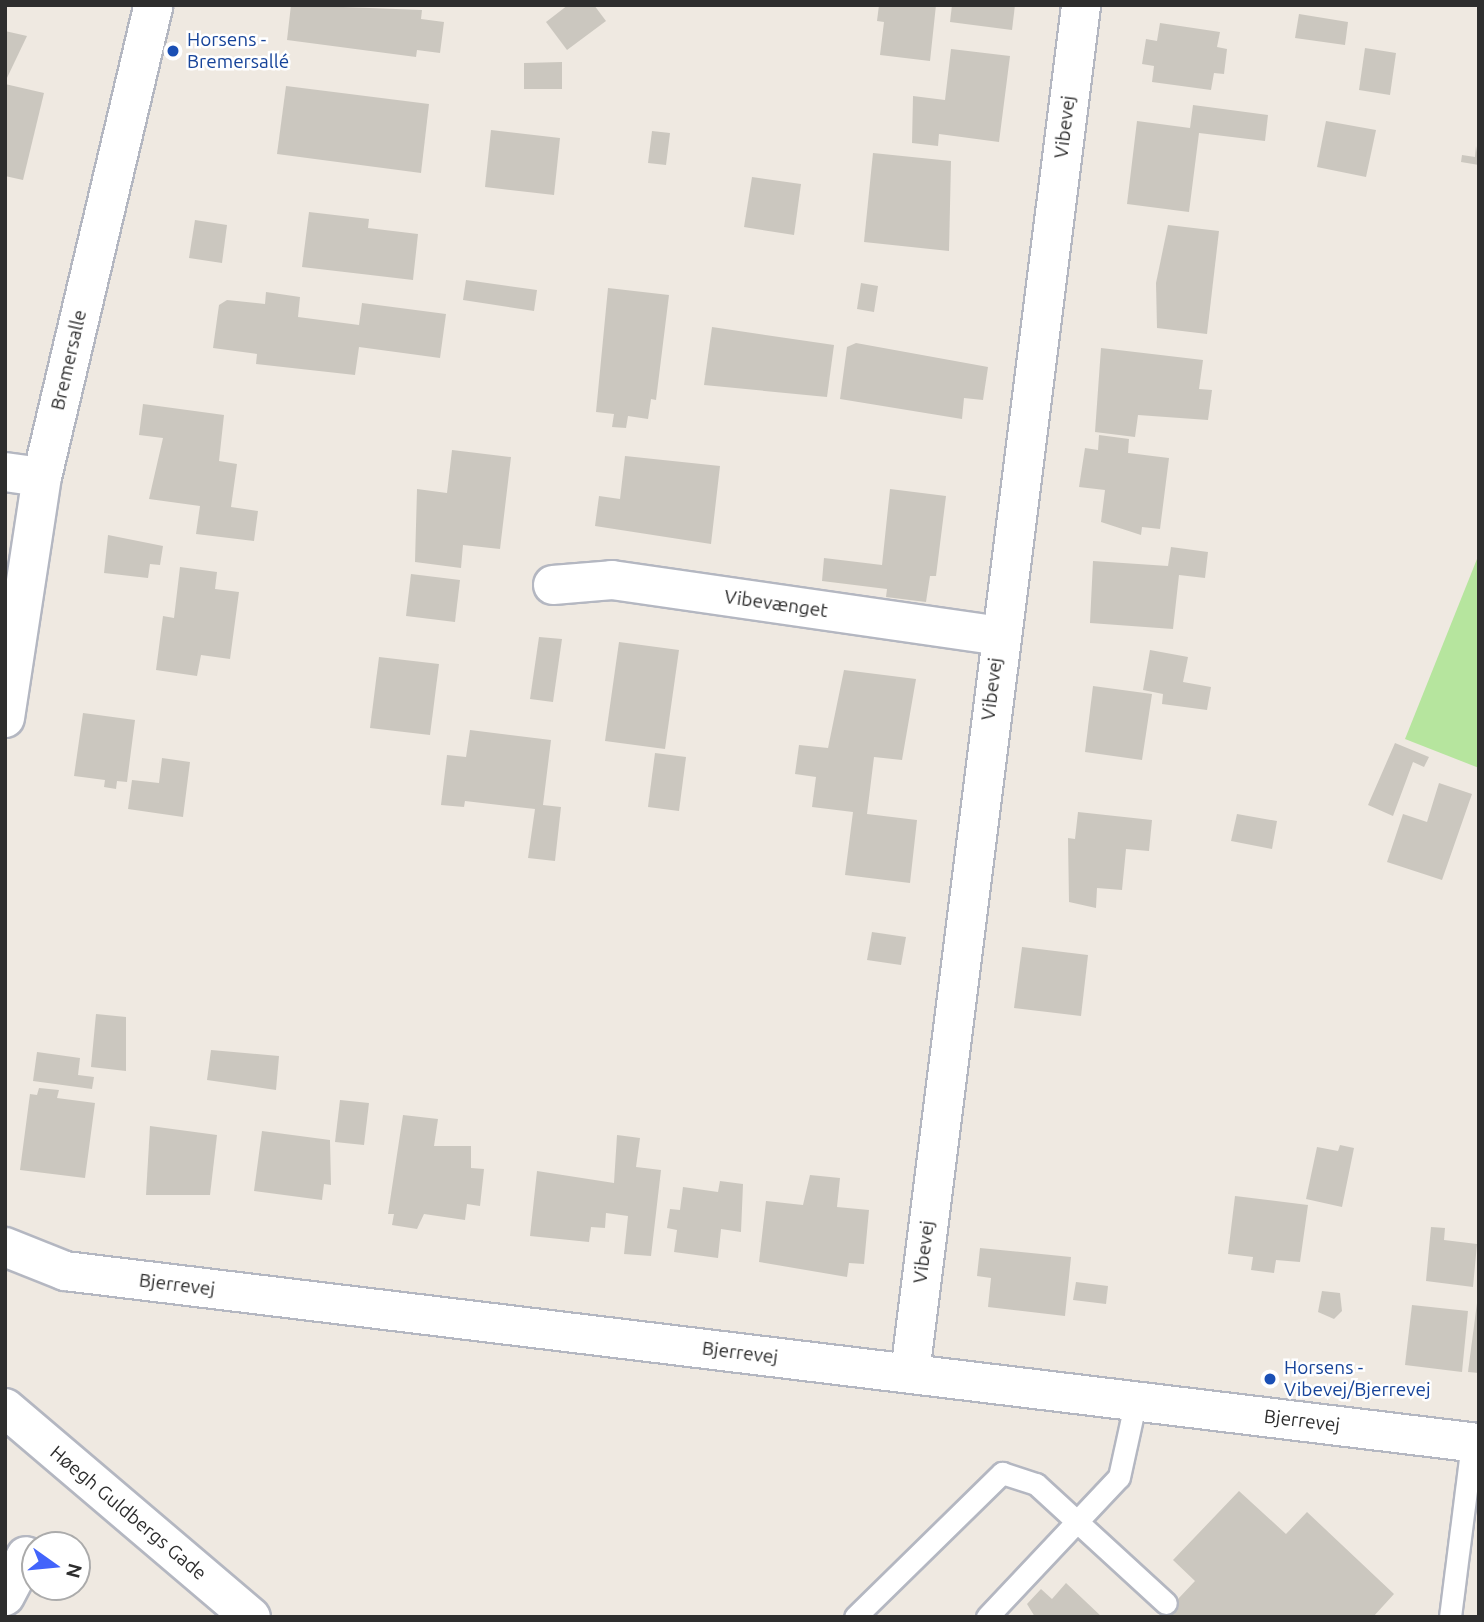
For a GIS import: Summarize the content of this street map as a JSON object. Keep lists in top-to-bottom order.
{
  "streets": {
    "street": [
      "Vibevej",
      "Bremersalle",
      "Vibevænget",
      "Bjerrevej",
      "Høegh Guldbergs Gade"
    ]
  },
  "crossings": [
    ["Vibevej", "Vibevænget"],
    ["Vibevej", "Bjerrevej"]
  ],
  "places": ["Horsens - Bremersallé", "Horsens - Vibevej/Bjerrevej"],
  "north": "right"
}
